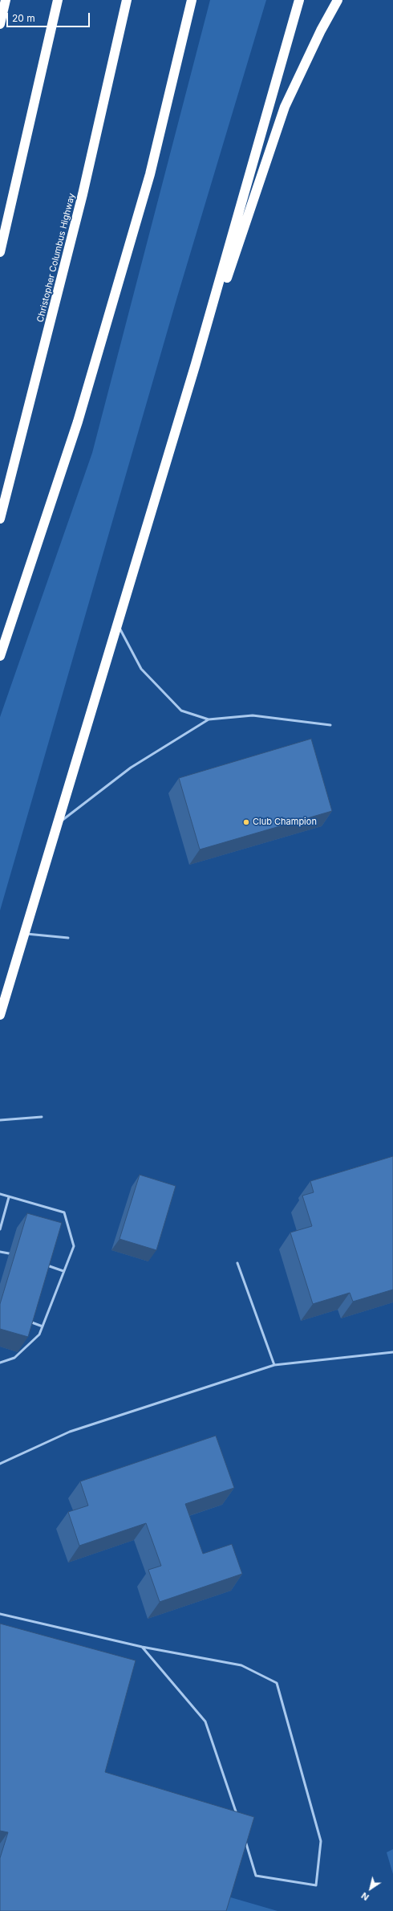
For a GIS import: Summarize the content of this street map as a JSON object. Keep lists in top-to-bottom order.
{
  "streets": {
    "highway": ["Christopher Columbus Highway"]
  },
  "places": ["Club Champion"],
  "scale_bar": "20 m",
  "north": "bottom left"
}
